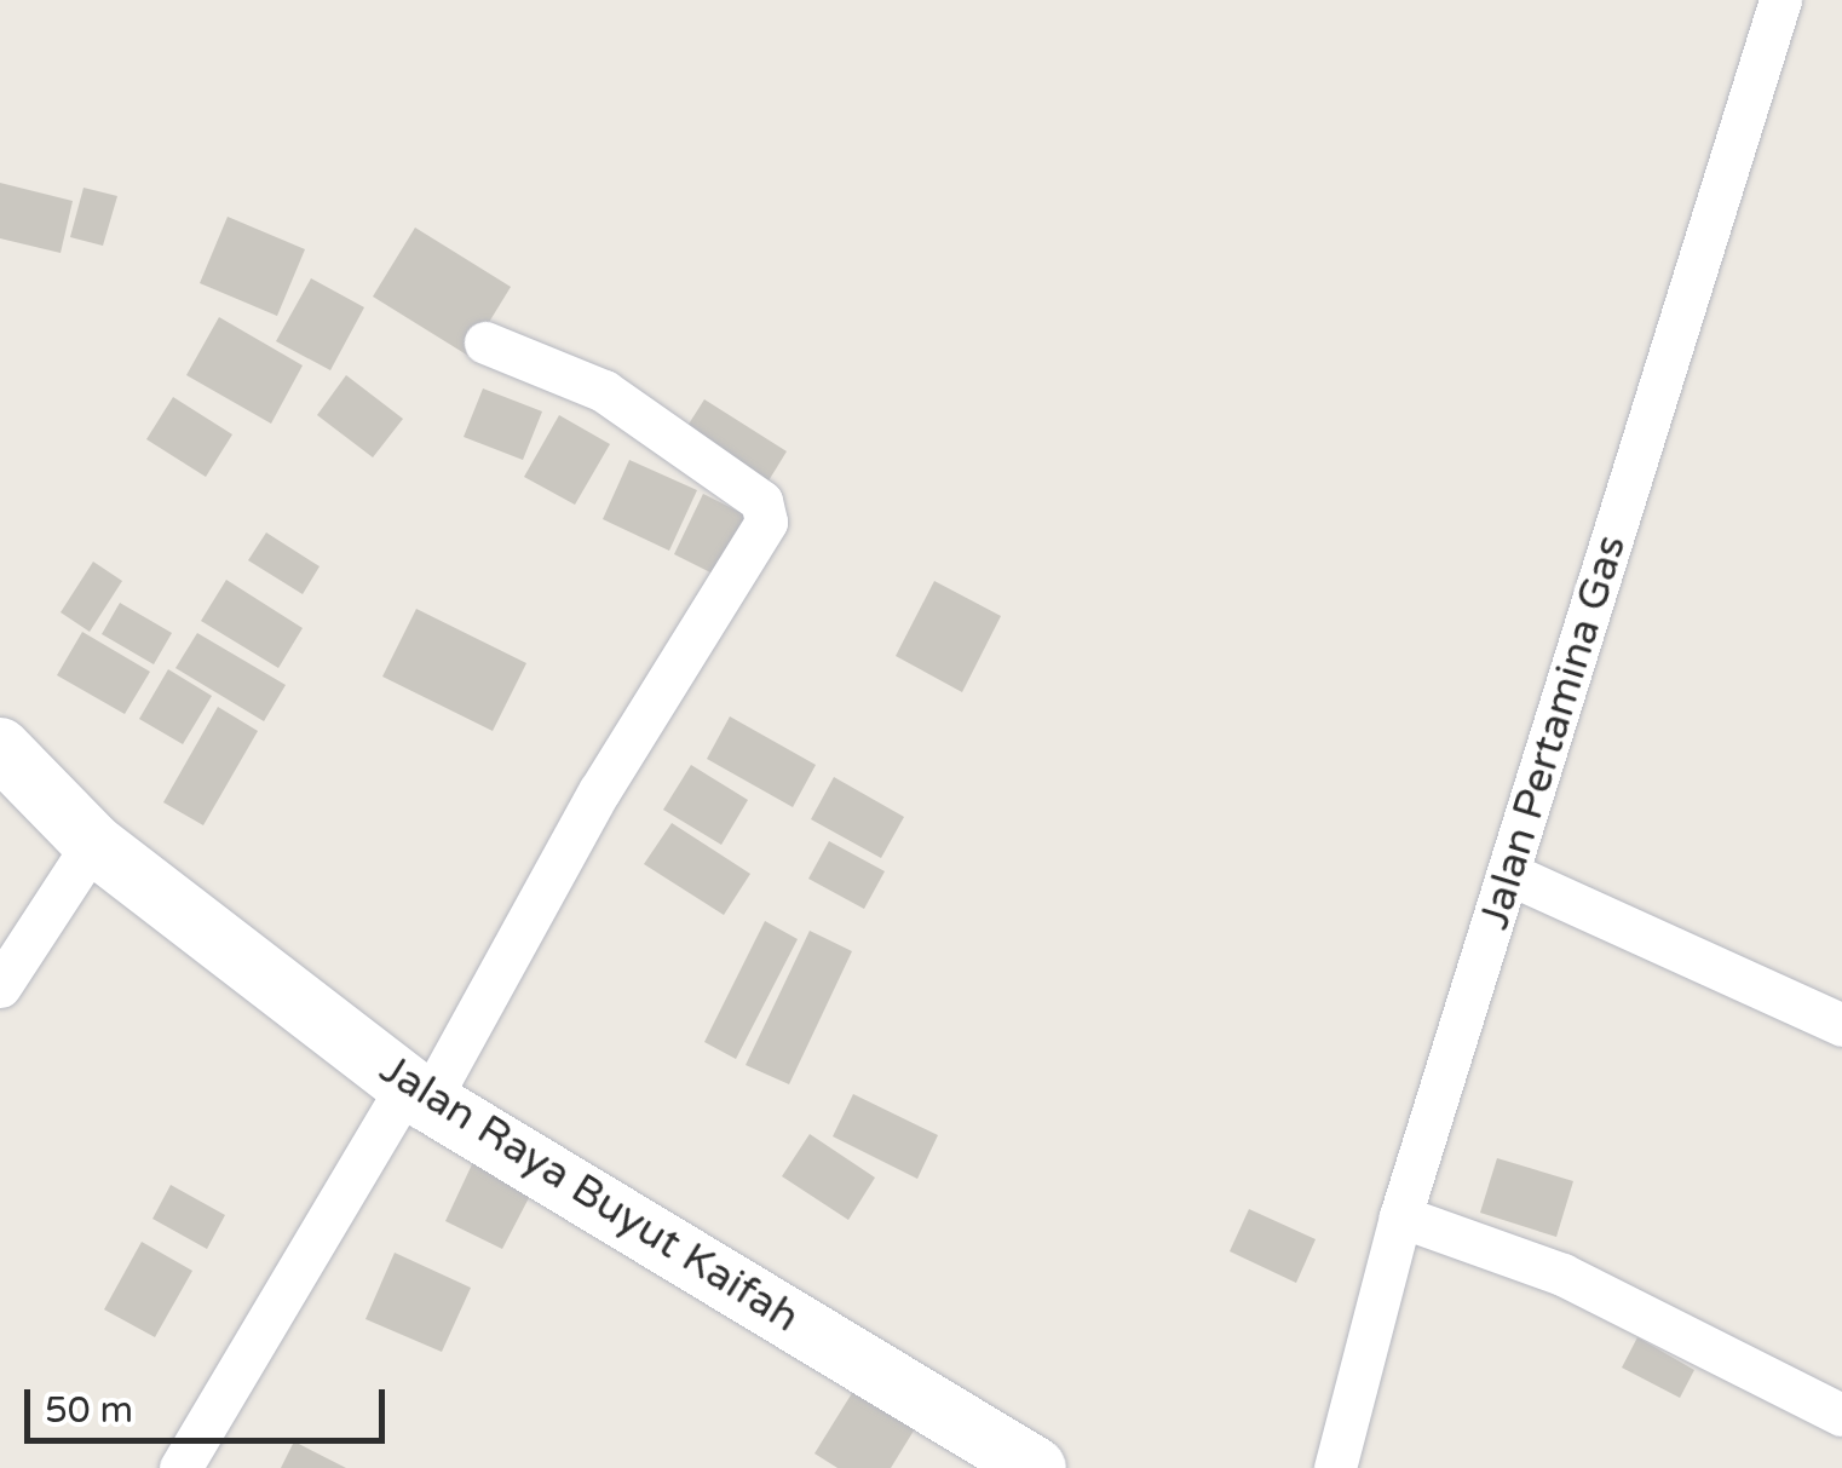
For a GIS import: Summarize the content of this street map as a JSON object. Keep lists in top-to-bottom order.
{
  "streets": {
    "street": ["Jalan Pertamina Gas", "Jalan Raya Buyut Kaifah"]
  },
  "scale_bar": "50 m"
}
